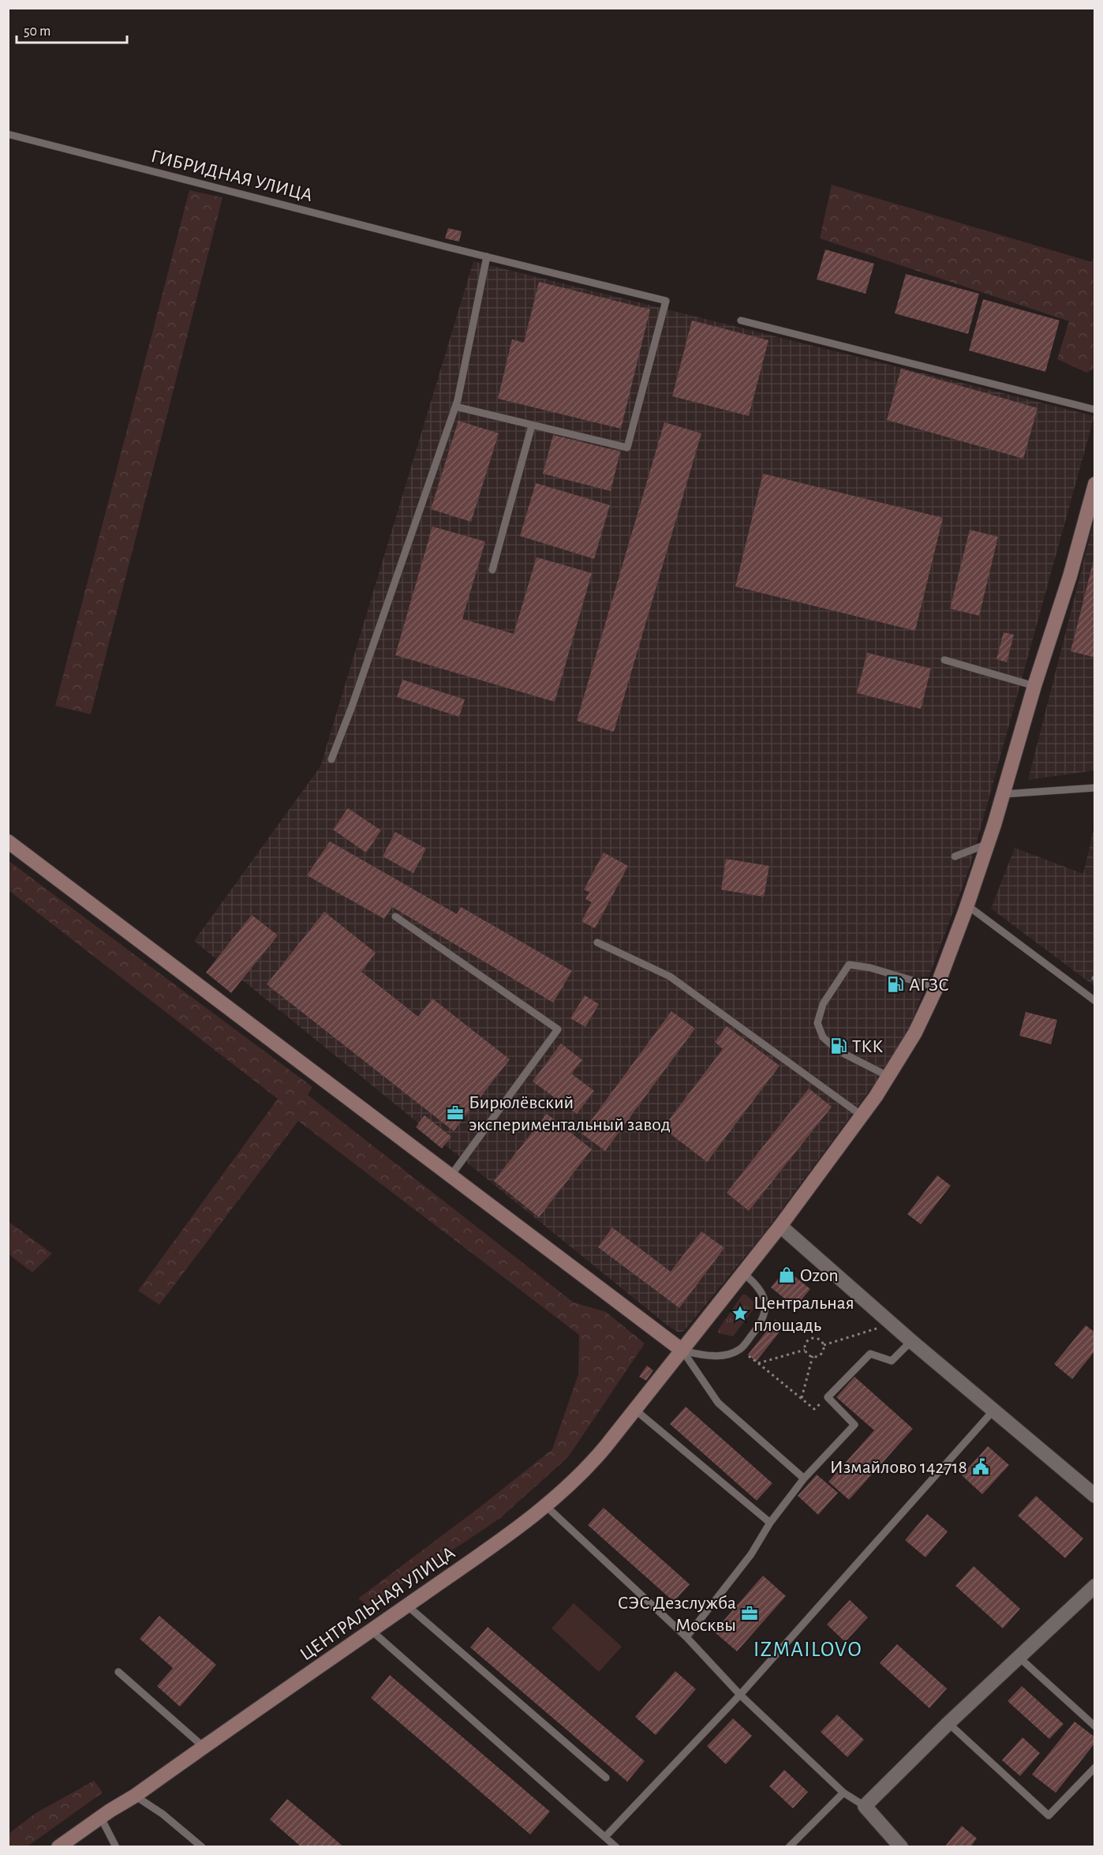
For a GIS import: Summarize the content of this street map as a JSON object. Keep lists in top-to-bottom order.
{
  "streets": {
    "street": ["ЦЕНТРАЛЬНАЯ УЛИЦА"],
    "lane": ["ГИБРИДНАЯ УЛИЦА"]
  },
  "districts": ["IZMAILOVO"],
  "places": {
    "fuel station": ["АГЗС", "ТКК"],
    "office": ["Бирюлёвский экспериментальный завод", "СЭС Дезслужба Москвы"],
    "shop": ["Ozon"],
    "place": ["Центральная площадь"],
    "public building": ["Измайлово 142718"]
  },
  "scale_bar": "50 m"
}
